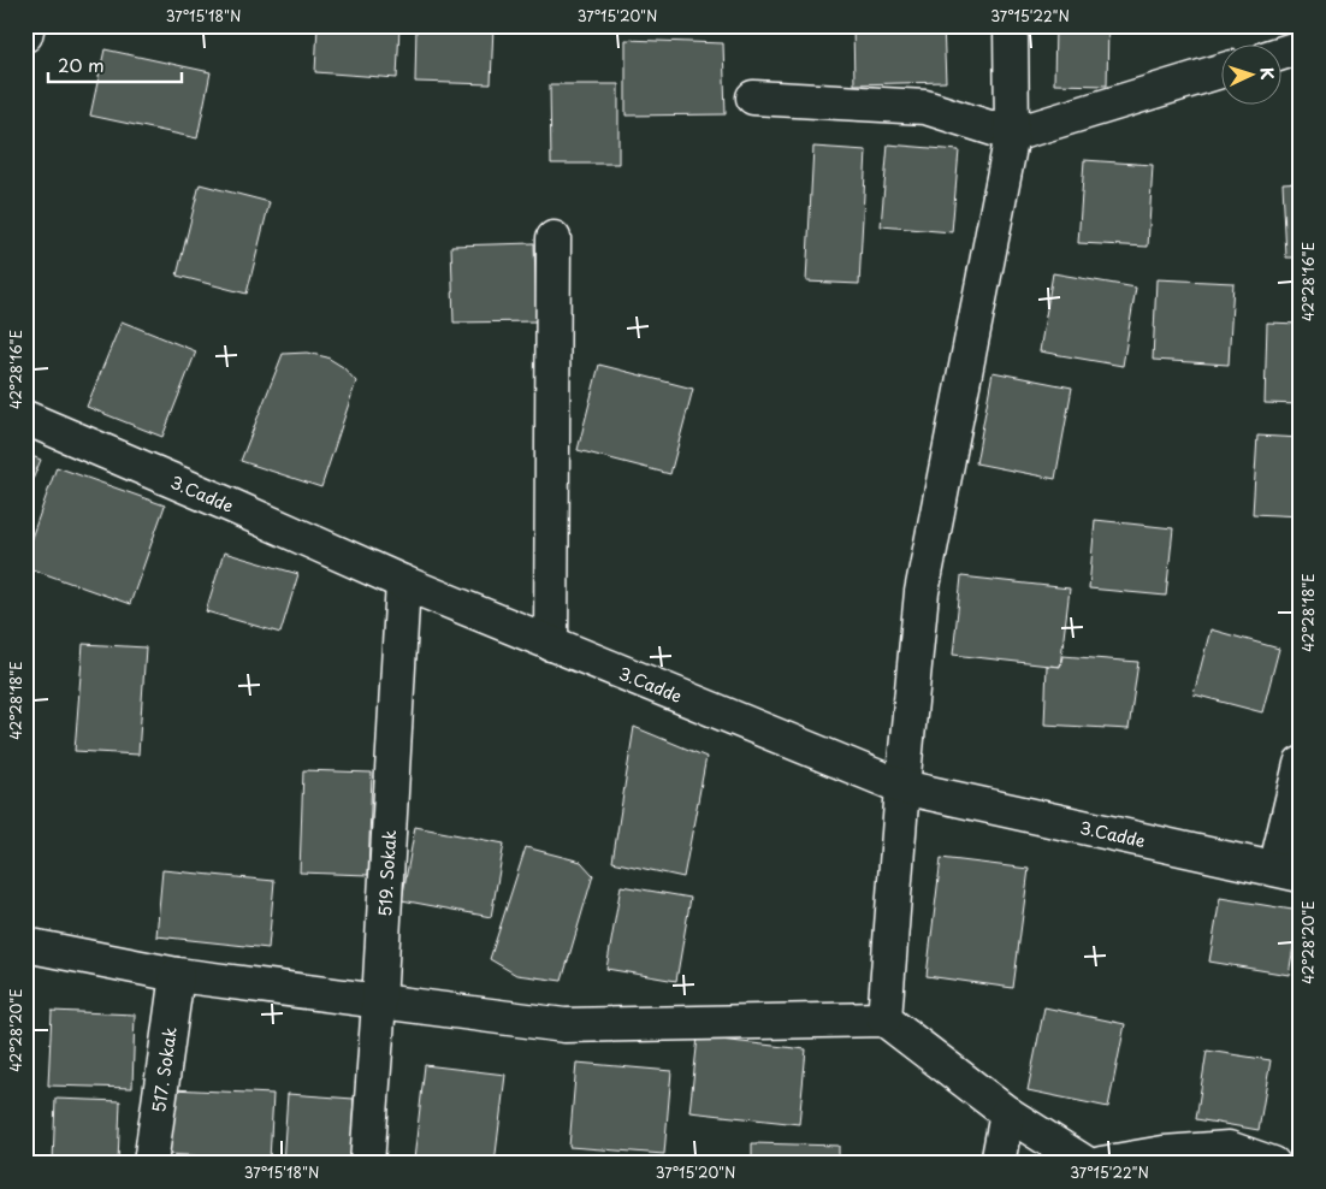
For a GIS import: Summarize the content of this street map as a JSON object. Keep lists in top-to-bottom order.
{
  "streets": {
    "street": ["3.Cadde", "519. Sokak", "517. Sokak"]
  },
  "crossings": [
    ["3.Cadde", "519. Sokak"]
  ],
  "scale_bar": "20 m",
  "north": "right",
  "coordinates": [
    "37°15'18\"N",
    "37°15'20\"N",
    "37°15'22\"N",
    "42°28'16\"E",
    "42°28'18\"E",
    "42°28'20\"E"
  ]
}
